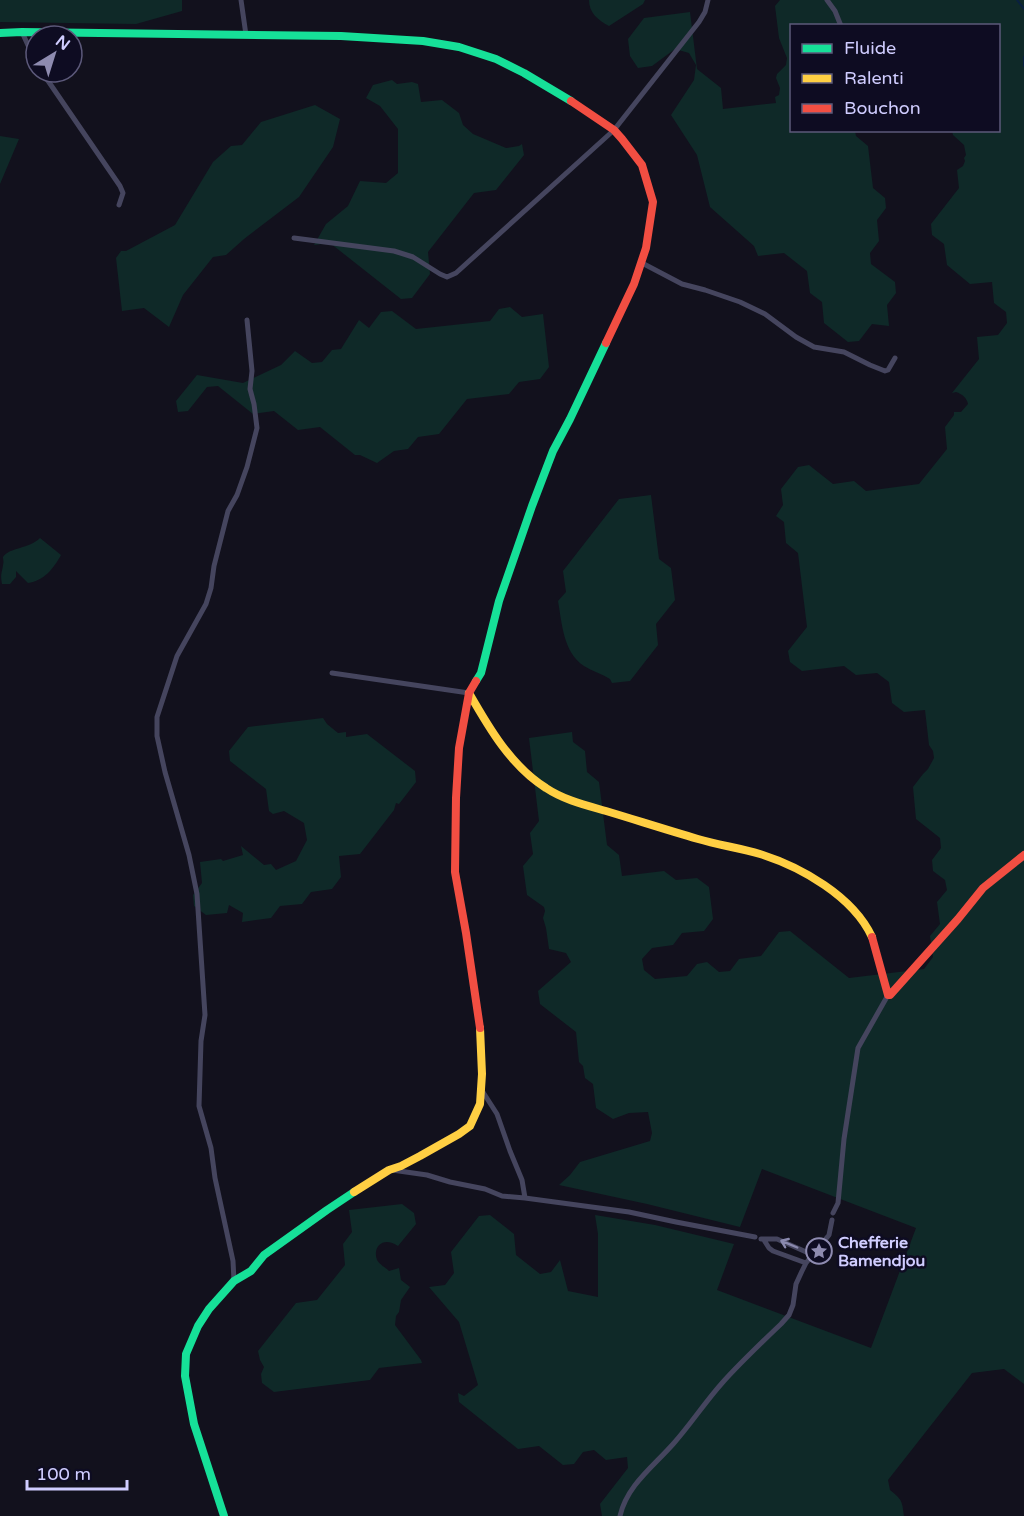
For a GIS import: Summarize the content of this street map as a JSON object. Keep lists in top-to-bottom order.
{
  "places": {
    "place": ["Chefferie Bamendjou"]
  },
  "legend": ["Fluide", "Ralenti", "Bouchon"],
  "scale_bar": "100 m",
  "north": "top right"
}
